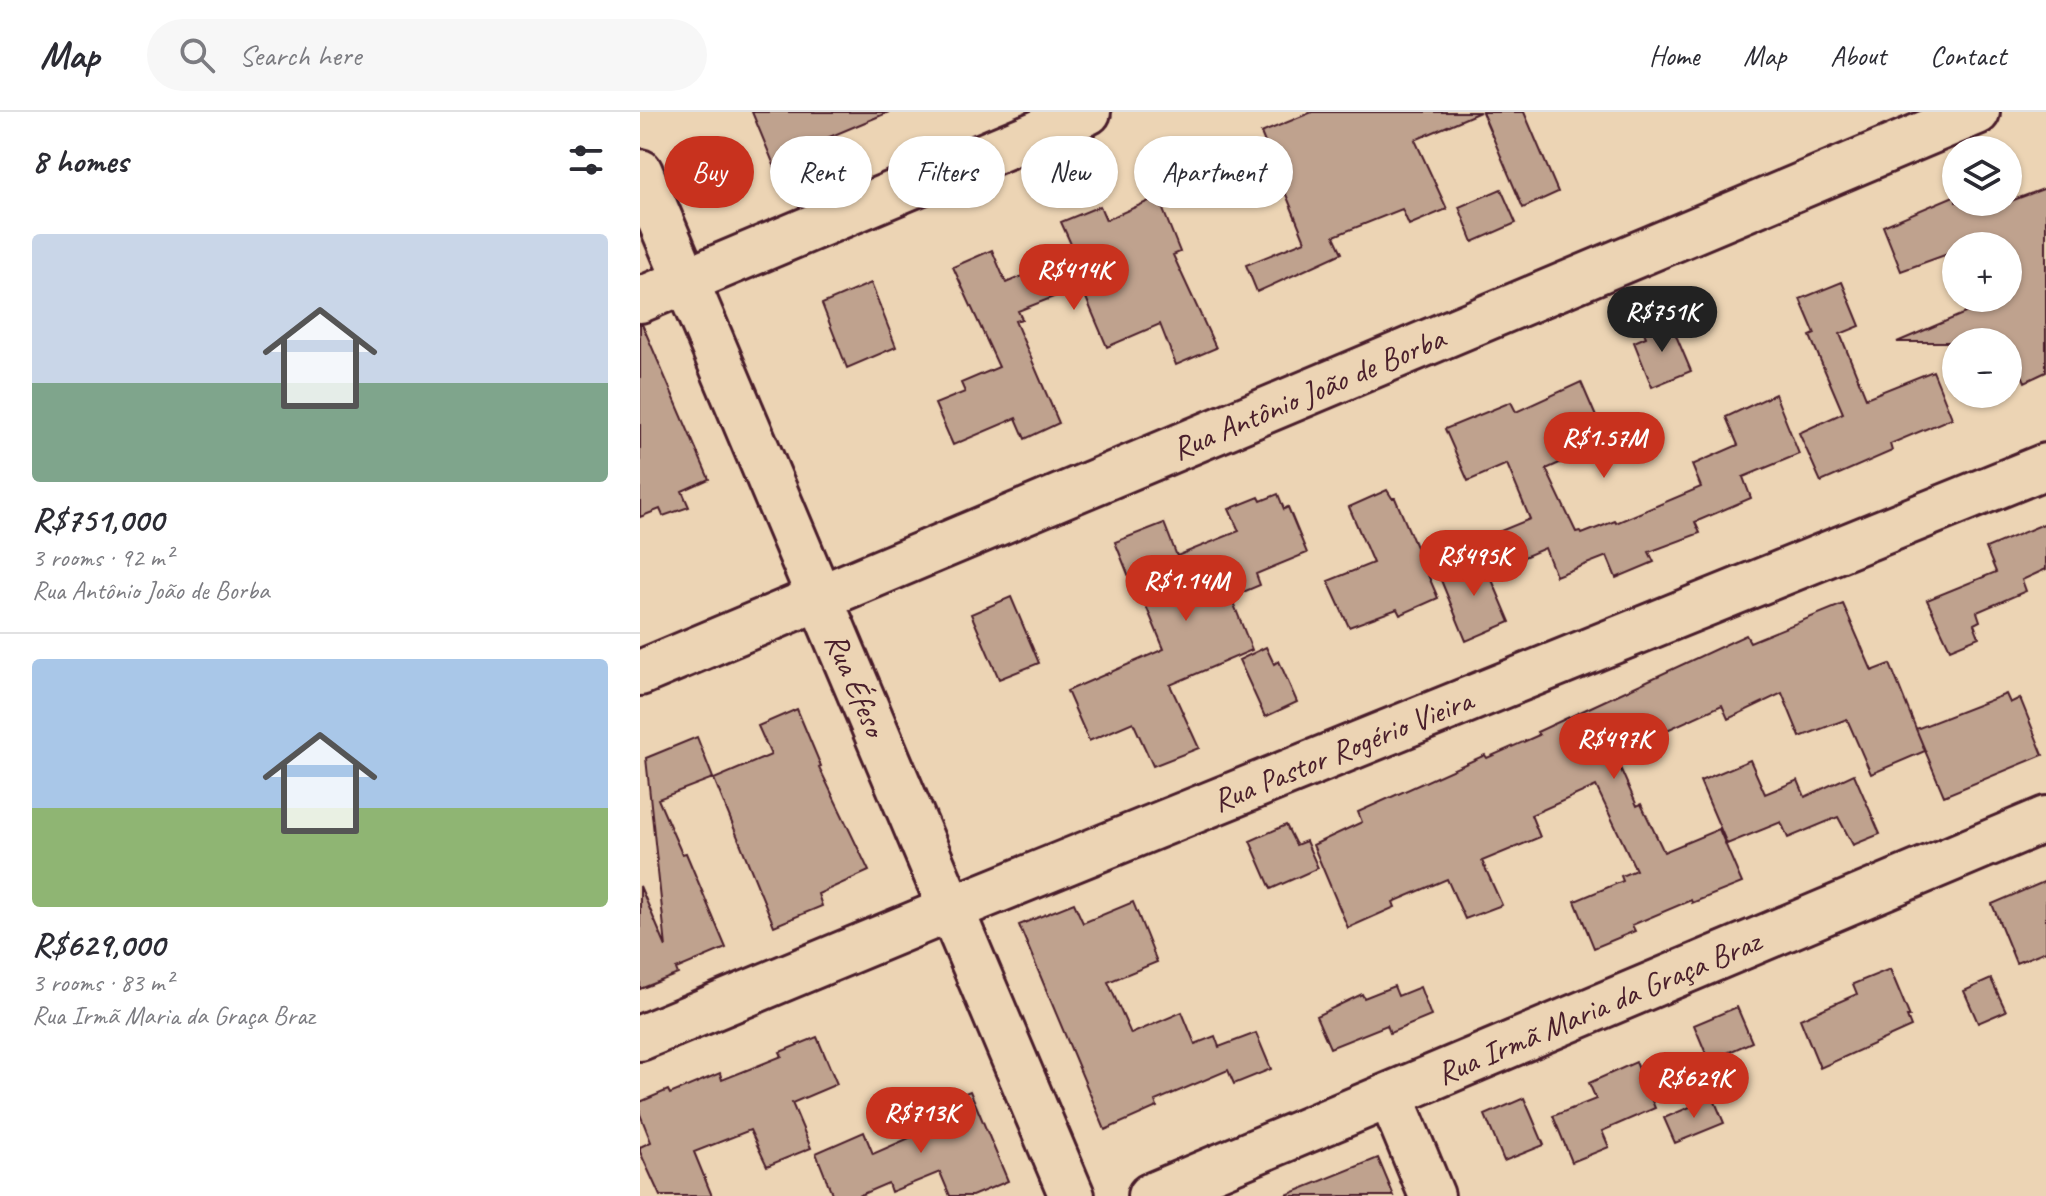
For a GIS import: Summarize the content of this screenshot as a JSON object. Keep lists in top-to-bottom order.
{
  "streets": {
    "street": [
      "Rua Antônio João de Borba",
      "Rua Éfeso",
      "Rua Pastor Rogério Vieira",
      "Rua Irmã Maria da Graça Braz"
    ]
  },
  "crossings": [
    ["Rua Antônio João de Borba", "Rua Éfeso"],
    ["Rua Éfeso", "Rua Pastor Rogério Vieira"]
  ],
  "page": {
    "header": "Map",
    "search": "Search here",
    "nav": [
      "Home",
      "Map",
      "About",
      "Contact"
    ],
    "heading": "8 homes",
    "map_buttons": ["+", "−"],
    "chip": [
      "Buy",
      "Rent",
      "Filters",
      "New",
      "Apartment"
    ],
    "list": [
      {
        "name": "R$751,000",
        "note": "3 rooms · 92 m² · Rua Antônio João de Borba"
      },
      {
        "name": "R$629,000",
        "note": "3 rooms · 83 m² · Rua Irmã Maria da Graça Braz"
      }
    ],
    "price": [
      "R$414K",
      "R$751K",
      "R$1.57M",
      "R$495K",
      "R$1.14M",
      "R$497K",
      "R$629K",
      "R$713K"
    ]
  }
}
